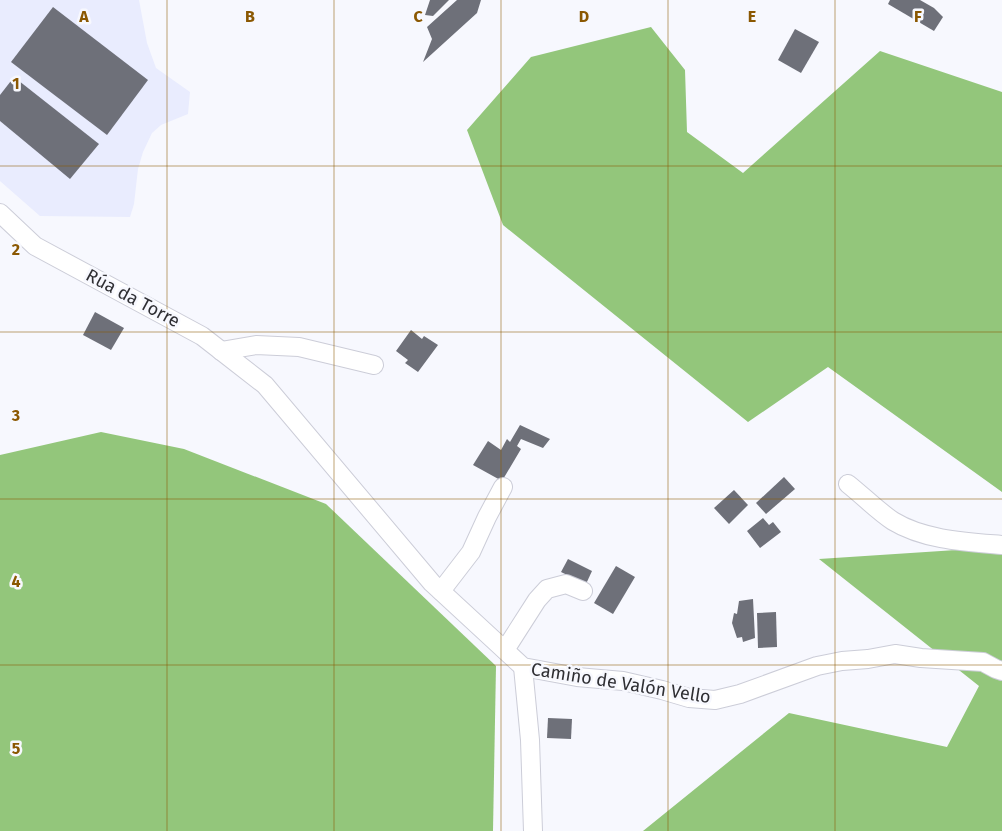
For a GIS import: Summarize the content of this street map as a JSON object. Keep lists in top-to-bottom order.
{
  "streets": {
    "street": ["Rúa da Torre", "Camiño de Valón Vello"]
  },
  "crossings": [
    ["Rúa da Torre", "Camiño de Valón Vello"]
  ],
  "grid": {
    "columns": [
      "A",
      "B",
      "C",
      "D",
      "E",
      "F"
    ],
    "rows": [
      "1",
      "2",
      "3",
      "4",
      "5"
    ]
  }
}
